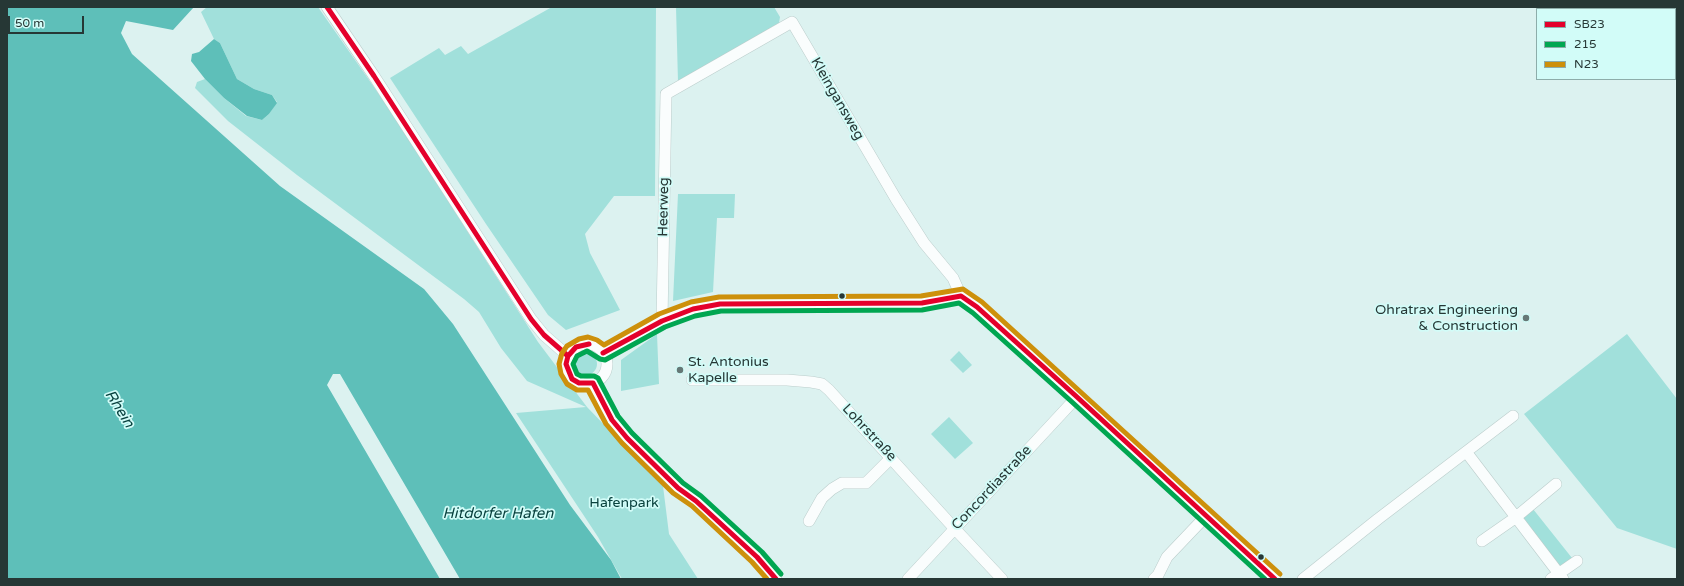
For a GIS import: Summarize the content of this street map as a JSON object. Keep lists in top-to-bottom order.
{
  "streets": {
    "street": [
      "Kleingansweg",
      "Heerweg",
      "Lohrstraße",
      "Concordiastraße"
    ]
  },
  "crossings": [
    ["Kleingansweg", "Heerweg"],
    ["Lohrstraße", "Concordiastraße"]
  ],
  "water": ["Rhein", "Hitdorfer Hafen"],
  "parks": ["Hafenpark"],
  "places": ["Ohratrax Engineering & Construction", "St. Antonius Kapelle"],
  "lines": ["transit line SB23", "transit line N23", "transit line 215"],
  "legend": ["SB23", "215", "N23"],
  "scale_bar": "50 m"
}
